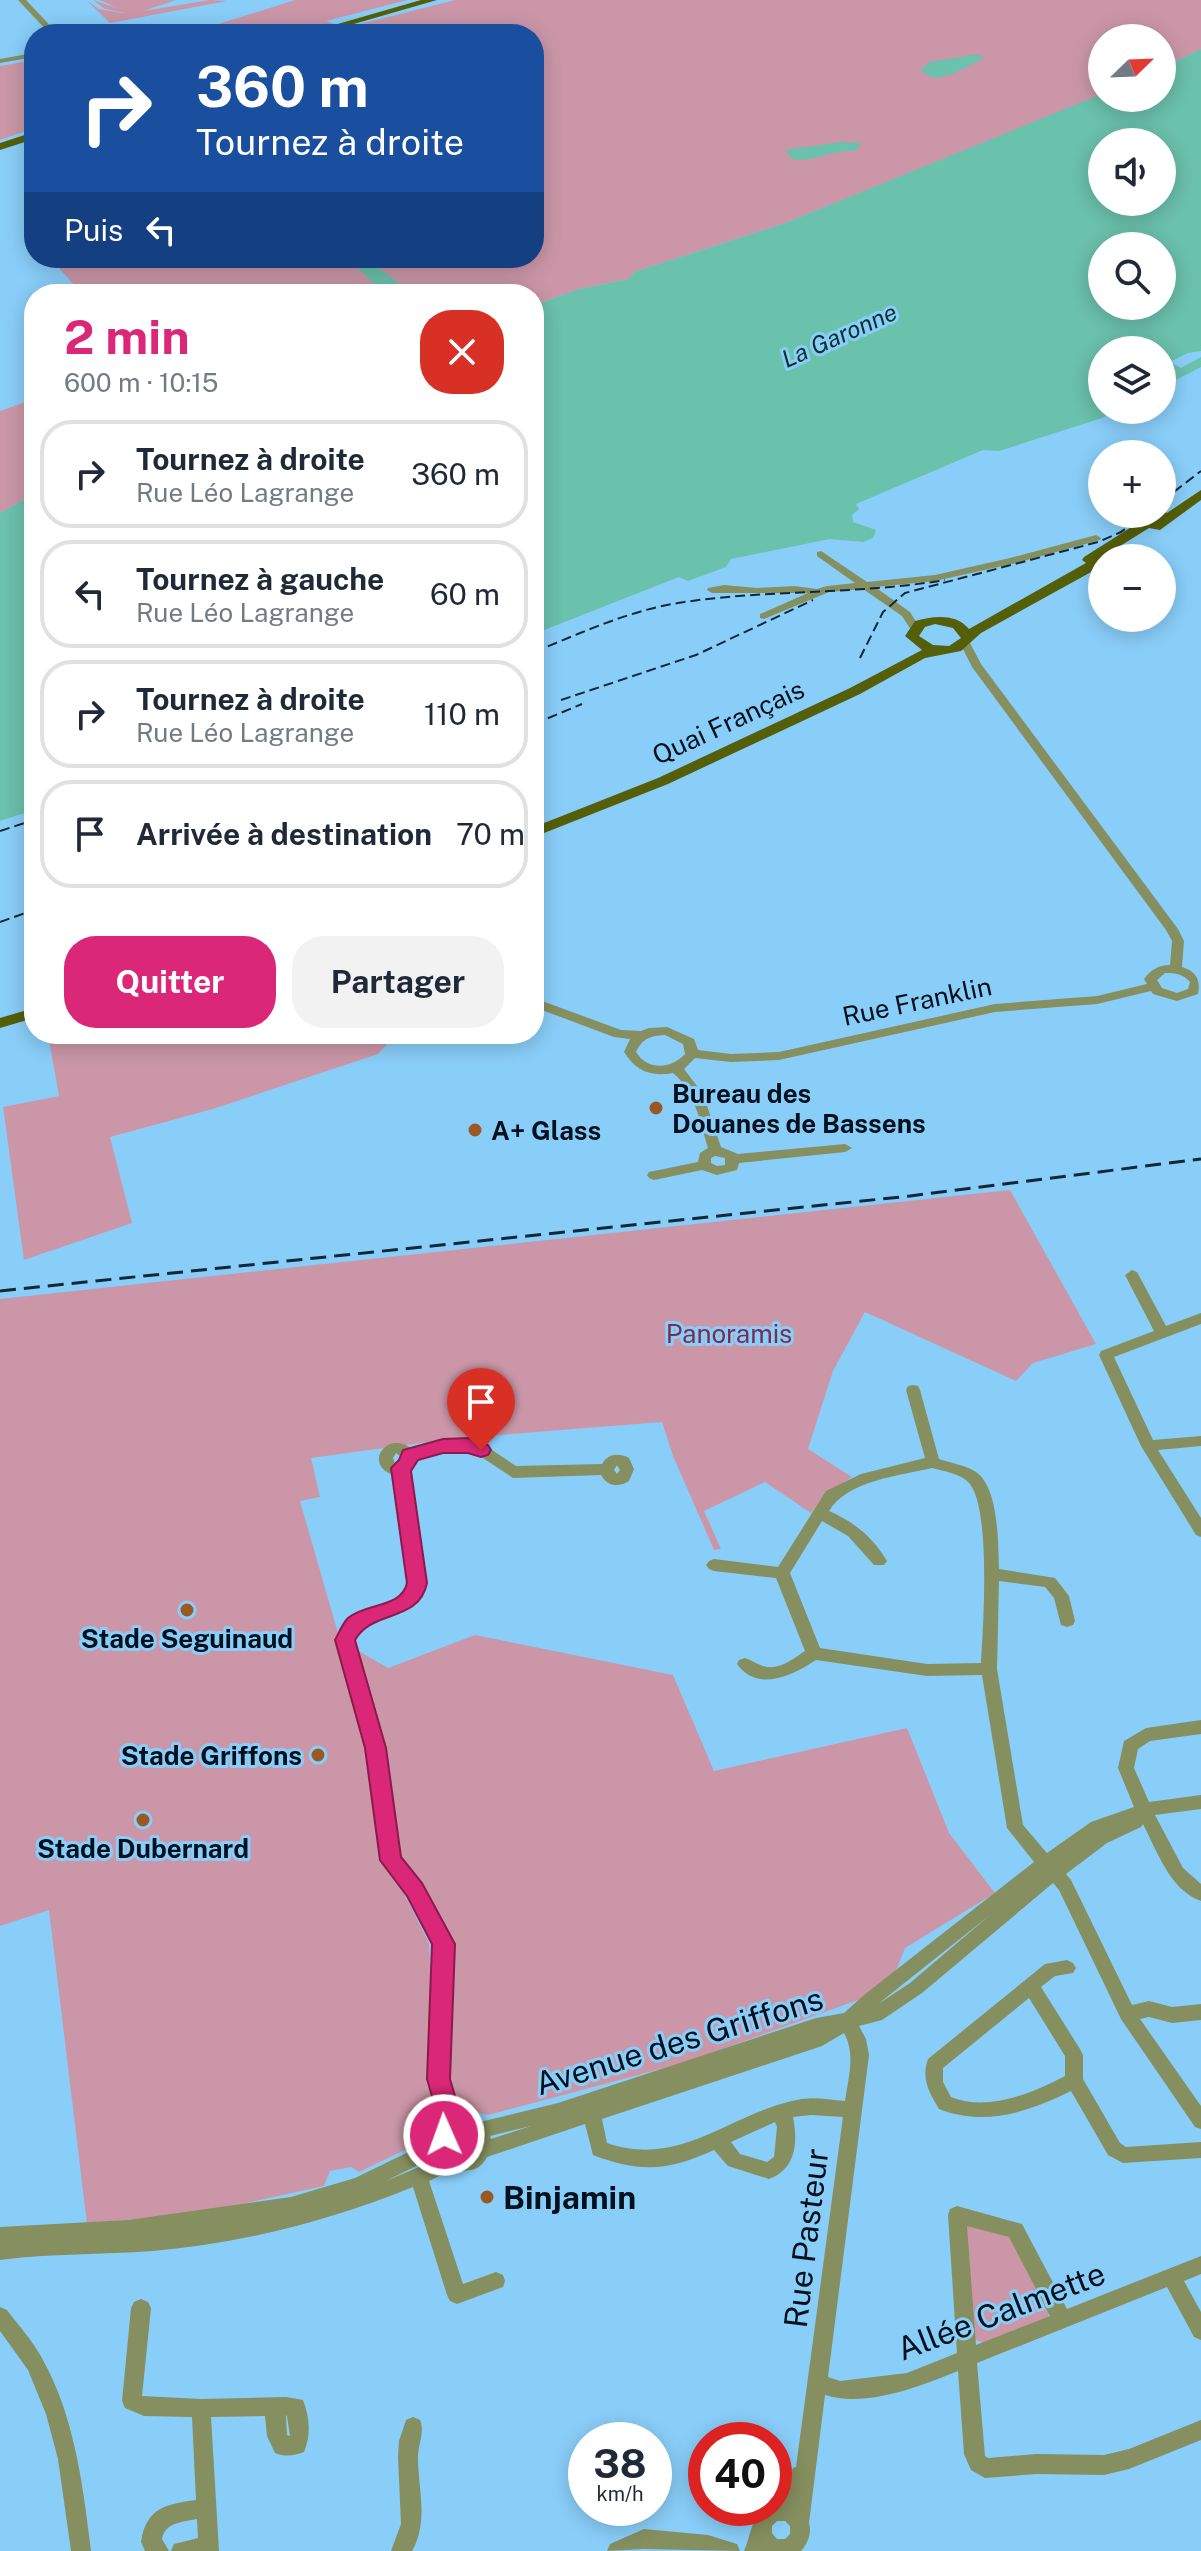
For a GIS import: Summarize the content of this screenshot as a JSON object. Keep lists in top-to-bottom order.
{
  "streets": {
    "main road": ["Quai Français"],
    "street": [
      "Rue Franklin",
      "Avenue des Griffons",
      "Rue Pasteur",
      "Allée Calmette"
    ]
  },
  "crossings": [
    ["Avenue des Griffons", "Rue Pasteur"],
    ["Rue Pasteur", "Allée Calmette"]
  ],
  "water": ["La Garonne"],
  "parks": ["Panoramis"],
  "places": [
    "Bureau des Douanes de Bassens",
    "A+ Glass",
    "Stade Seguinaud",
    "Stade Griffons",
    "Stade Dubernard",
    "Binjamin"
  ],
  "north": "top right",
  "page": {
    "map_buttons": ["+", "−"],
    "turn": ["360 m", "Tournez à droite"],
    "then": "Puis",
    "heading": ["2 min", "600 m · 10:15"],
    "list": [
      {
        "name": "Tournez à droite",
        "note": "Rue Léo Lagrange",
        "value": "360 m"
      },
      {
        "name": "Tournez à gauche",
        "note": "Rue Léo Lagrange",
        "value": "60 m"
      },
      {
        "name": "Tournez à droite",
        "note": "Rue Léo Lagrange",
        "value": "110 m"
      },
      {
        "name": "Arrivée à destination",
        "value": "70 m"
      }
    ],
    "buttons": ["Quitter", "Partager"],
    "speed": "38 km/h",
    "limit": "40"
  }
}
